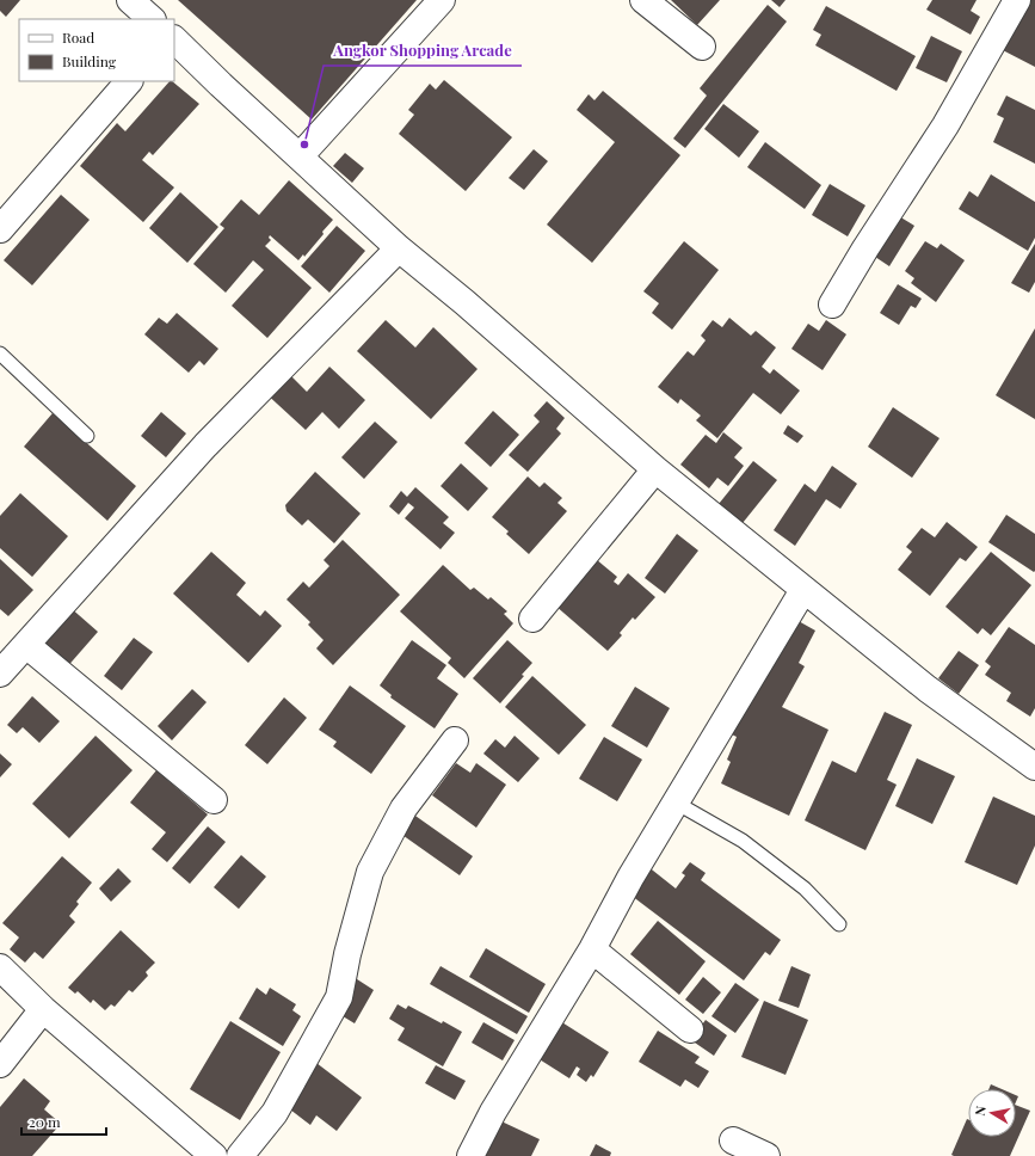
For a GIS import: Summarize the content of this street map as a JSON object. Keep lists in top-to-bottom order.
{
  "places": ["Angkor Shopping Arcade"],
  "legend": ["Road", "Building"],
  "scale_bar": "20 m",
  "north": "left"
}
